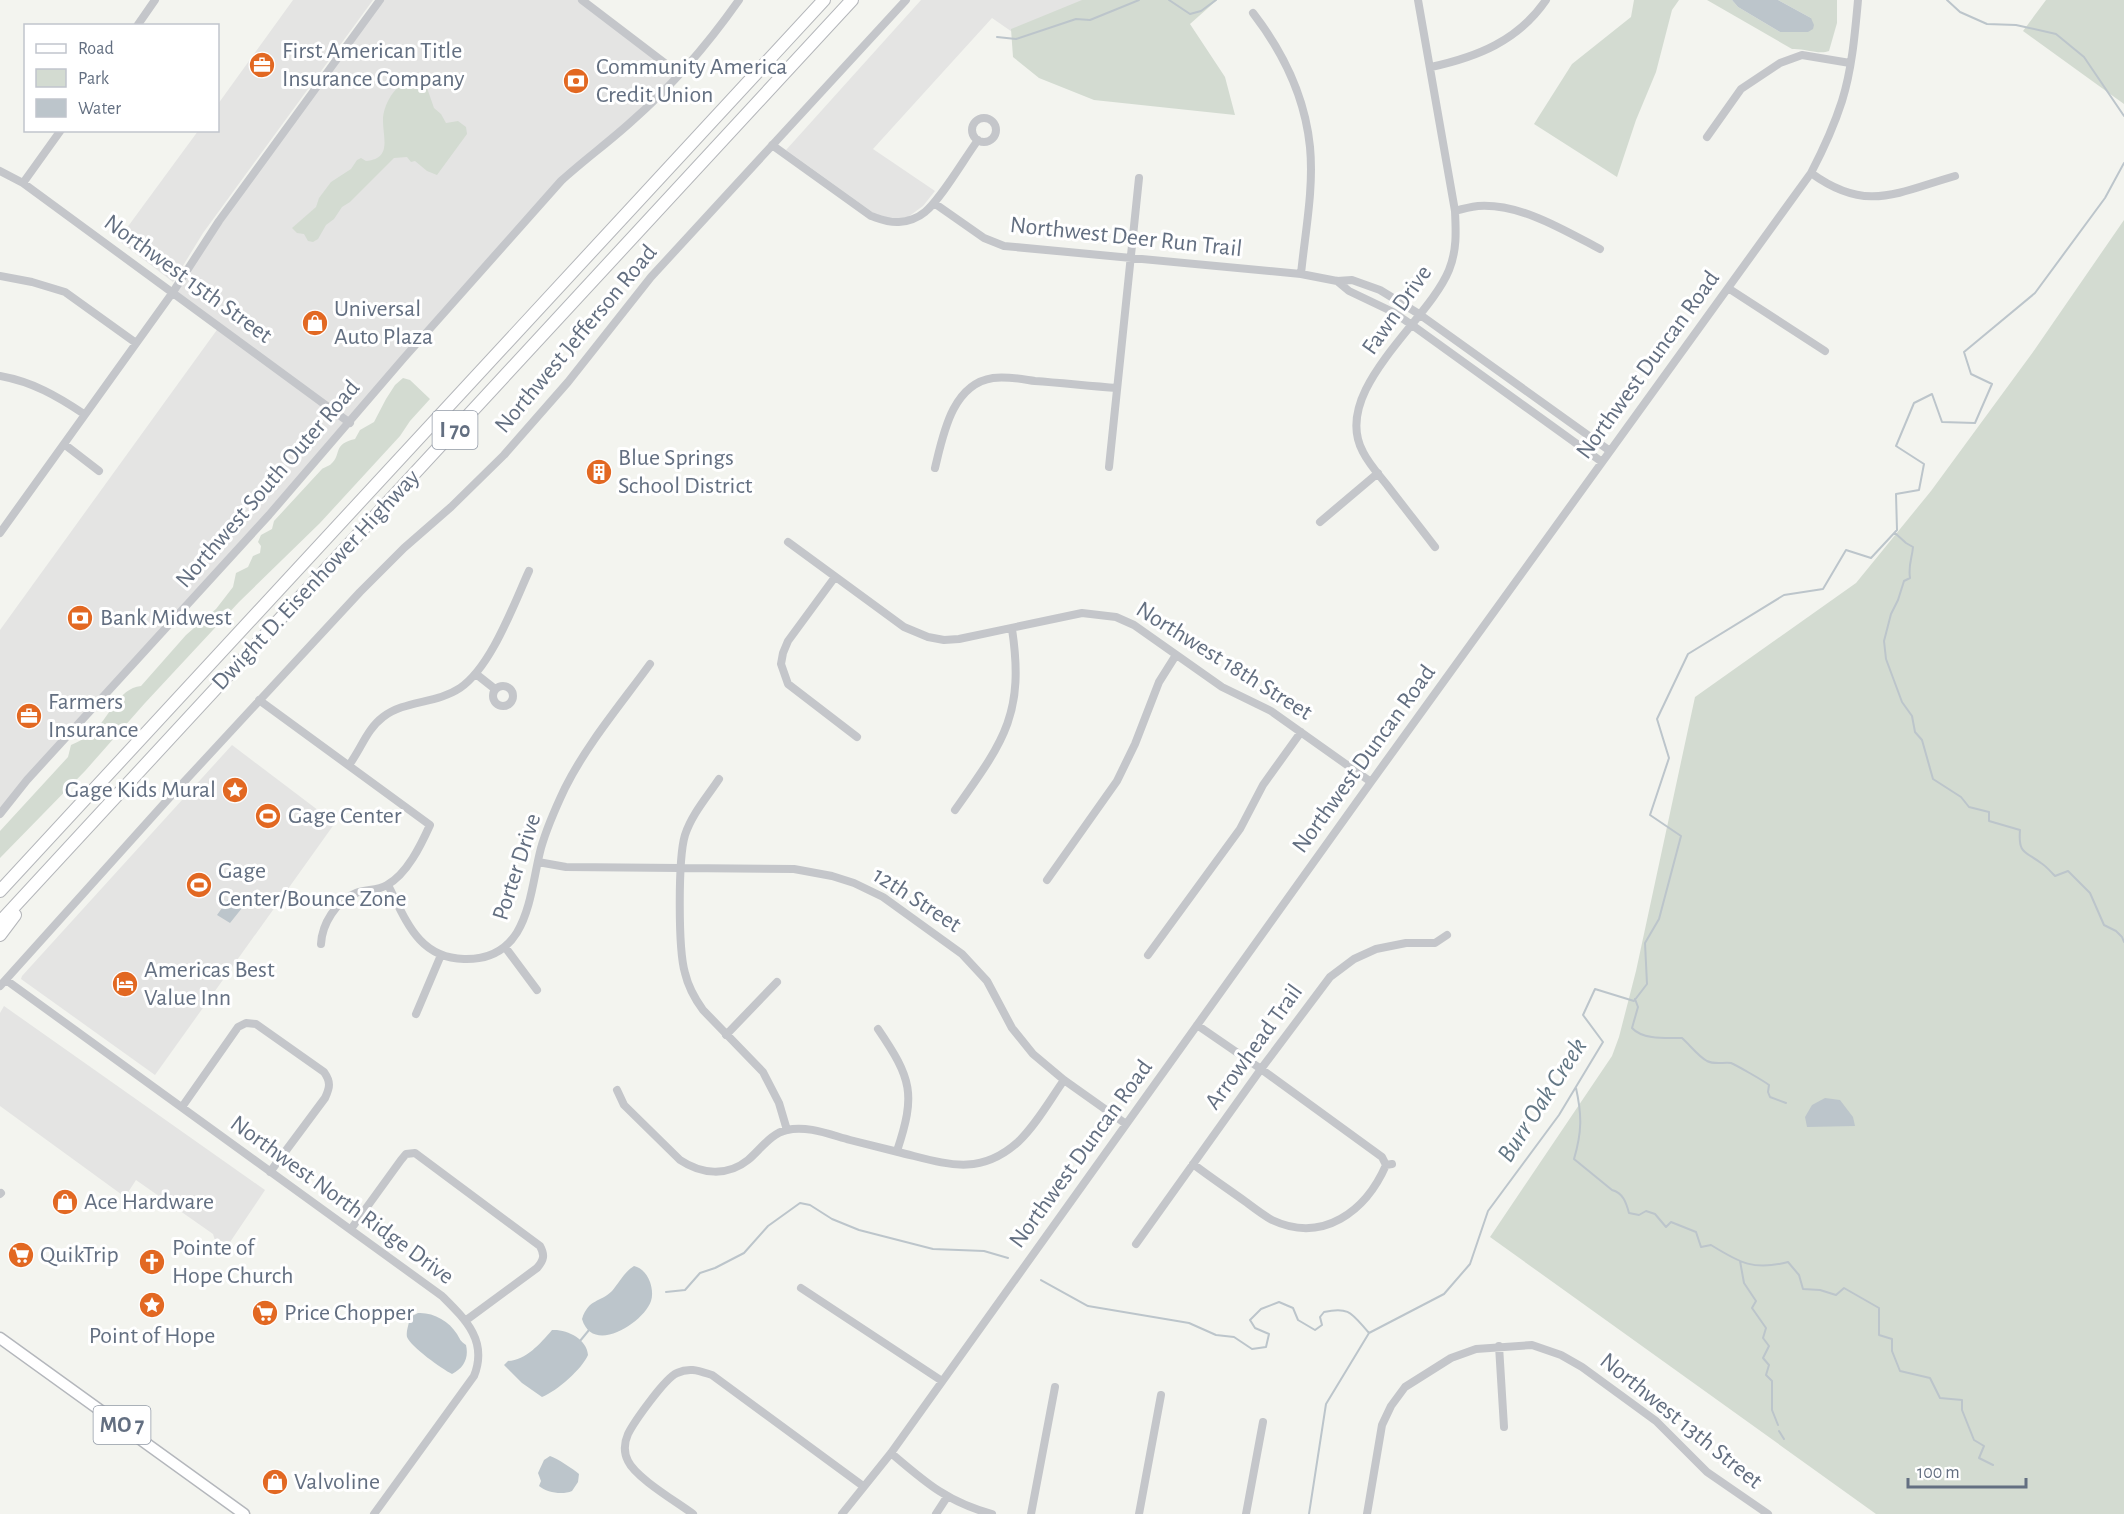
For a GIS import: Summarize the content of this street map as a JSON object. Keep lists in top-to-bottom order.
{
  "streets": {
    "highway": ["I 70", "Dwight D. Eisenhower Highway"],
    "main road": ["MO 7"],
    "street": [
      "Northwest Deer Run Trail",
      "Northwest 15th Street",
      "Fawn Drive",
      "Northwest Jefferson Road",
      "Northwest Duncan Road",
      "Northwest South Outer Road",
      "Northwest 18th Street",
      "Porter Drive",
      "12th Street",
      "Arrowhead Trail",
      "Northwest North Ridge Drive",
      "Northwest 13th Street"
    ]
  },
  "crossings": [
    ["Northwest Deer Run Trail", "Fawn Drive"],
    ["Northwest Deer Run Trail", "Northwest Duncan Road"],
    ["Northwest 15th Street", "Northwest South Outer Road"],
    ["Northwest Jefferson Road", "Northwest North Ridge Drive"],
    ["Northwest Duncan Road", "Northwest 18th Street"],
    ["Northwest Duncan Road", "12th Street"],
    ["Porter Drive", "12th Street"]
  ],
  "water": ["Burr Oak Creek"],
  "places": {
    "office": ["First American Title Insurance Company", "Farmers Insurance"],
    "bank": ["Community America Credit Union", "Bank Midwest"],
    "shop": ["Universal Auto Plaza", "Ace Hardware", "Valvoline"],
    "building": ["Blue Springs School District"],
    "place": ["Gage Kids Mural", "Point of Hope"],
    "sports": ["Gage Center", "Gage Center/Bounce Zone"],
    "hotel": ["Americas Best Value Inn"],
    "supermarket": ["QuikTrip", "Price Chopper"],
    "church": ["Pointe of Hope Church"]
  },
  "legend": ["Road", "Park", "Water"],
  "scale_bar": "100 m"
}
